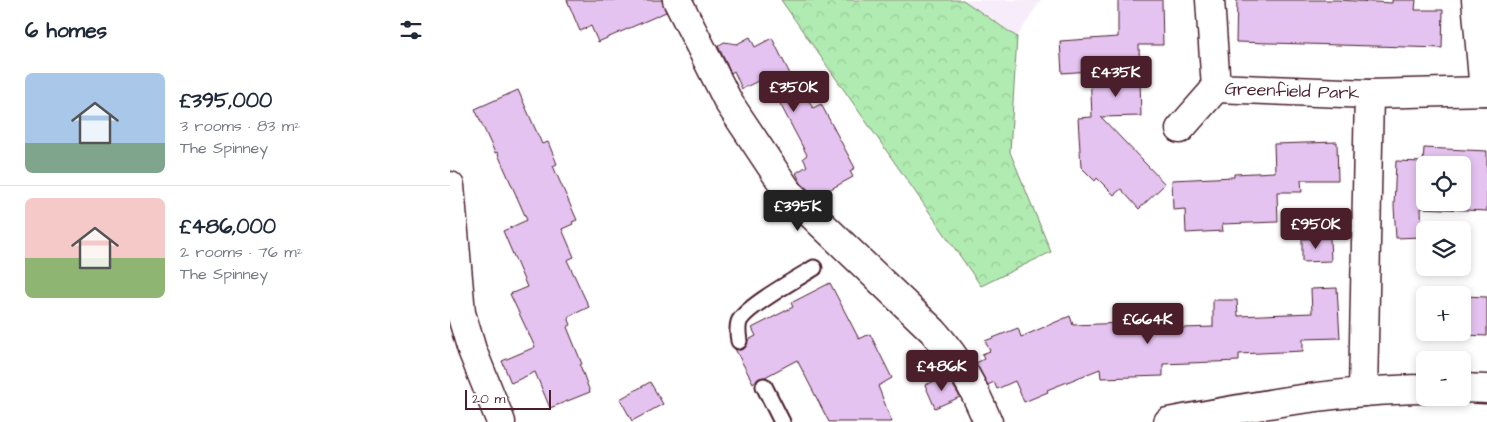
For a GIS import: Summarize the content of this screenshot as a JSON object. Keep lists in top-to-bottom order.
{
  "streets": {
    "street": ["Greenfield Park"]
  },
  "scale_bar": "20 m",
  "page": {
    "heading": "6 homes",
    "price": [
      "£435K",
      "£350K",
      "£395K",
      "£950K",
      "£664K",
      "£486K"
    ],
    "list": [
      {
        "name": "£395,000",
        "note": "3 rooms · 83 m² · The Spinney"
      },
      {
        "name": "£486,000",
        "note": "2 rooms · 76 m² · The Spinney"
      }
    ],
    "map_buttons": ["+", "−"],
    "scale": "20 m"
  }
}
